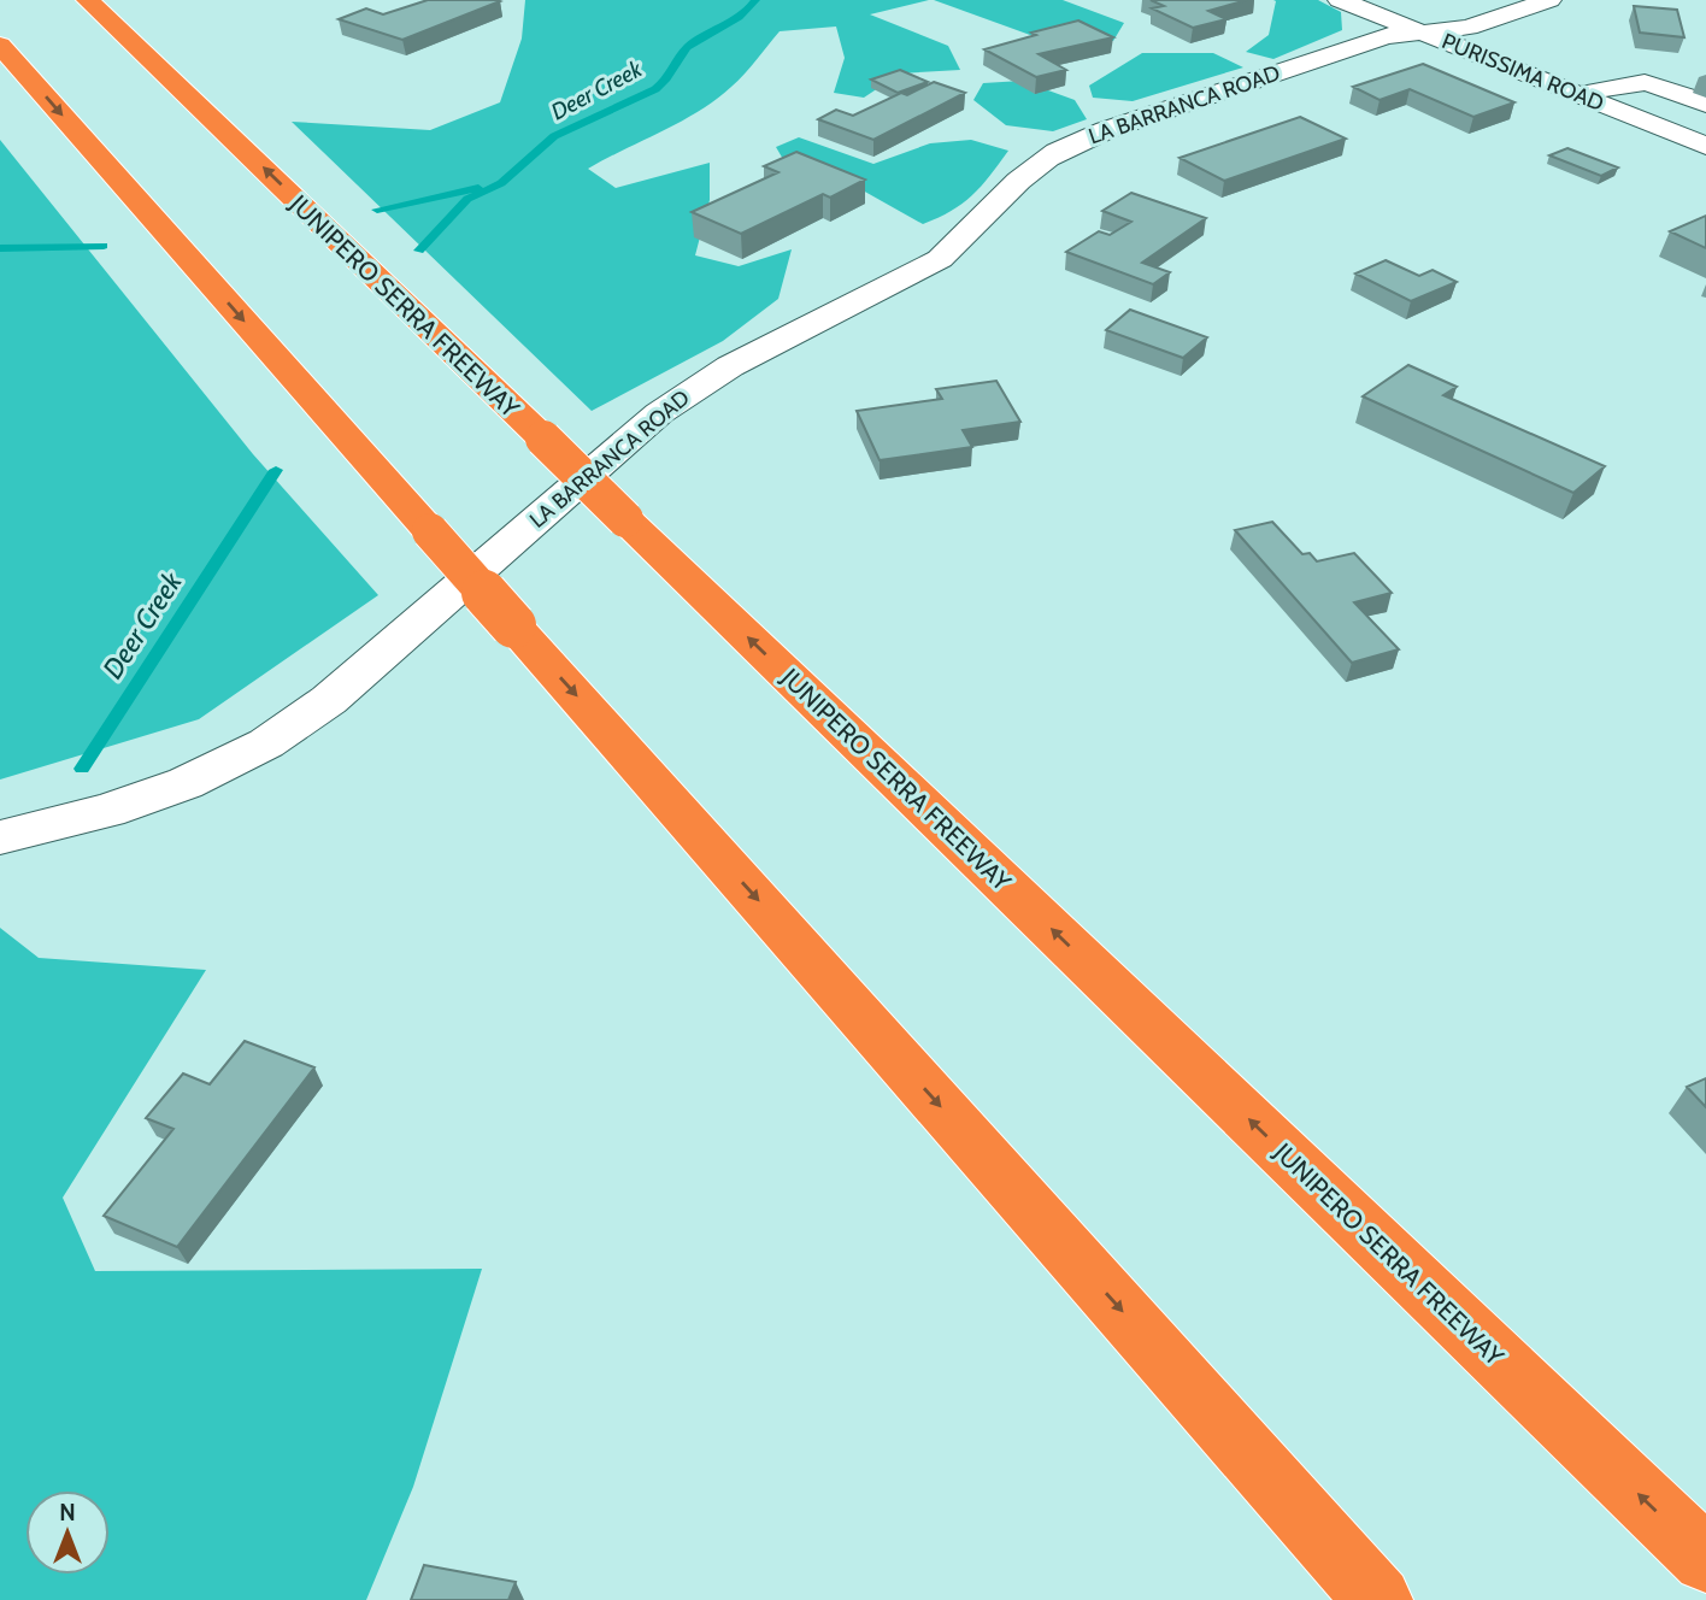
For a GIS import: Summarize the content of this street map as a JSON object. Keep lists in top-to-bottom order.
{
  "streets": {
    "highway": ["JUNIPERO SERRA FREEWAY"],
    "street": ["PURISSIMA ROAD", "LA BARRANCA ROAD"]
  },
  "crossings": [
    ["PURISSIMA ROAD", "LA BARRANCA ROAD"]
  ],
  "water": ["Deer Creek"],
  "north": "top"
}
